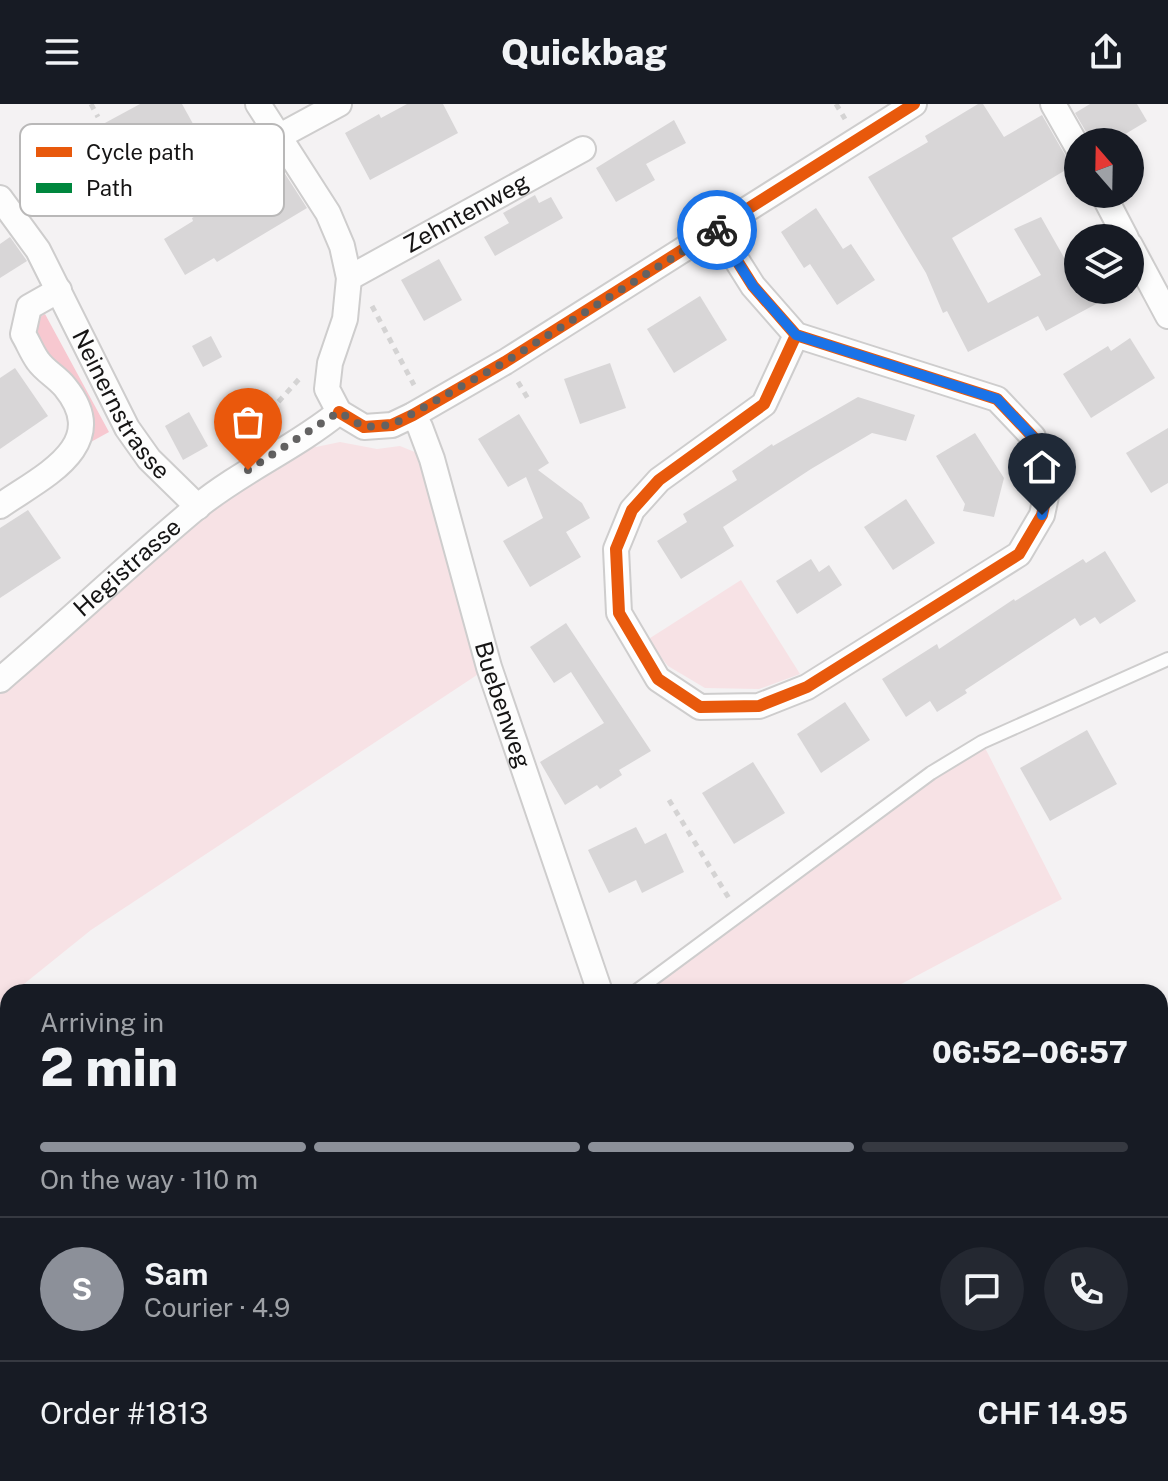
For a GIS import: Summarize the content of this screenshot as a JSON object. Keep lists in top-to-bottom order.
{
  "streets": {
    "street": [
      "Zehntenweg",
      "Neinernstrasse",
      "Hegistrasse",
      "Buebenweg"
    ]
  },
  "crossings": [
    ["Neinernstrasse", "Hegistrasse"]
  ],
  "legend": ["Cycle path", "Path"],
  "north": "top",
  "page": {
    "header": "Quickbag",
    "heading": ["2 min", "Arriving in", "06:52–06:57"],
    "panel": [
      "Sam",
      "Courier · 4.9",
      "Order #1813",
      "CHF 14.95"
    ],
    "bar": "On the way · 110 m",
    "round": "S"
  }
}
